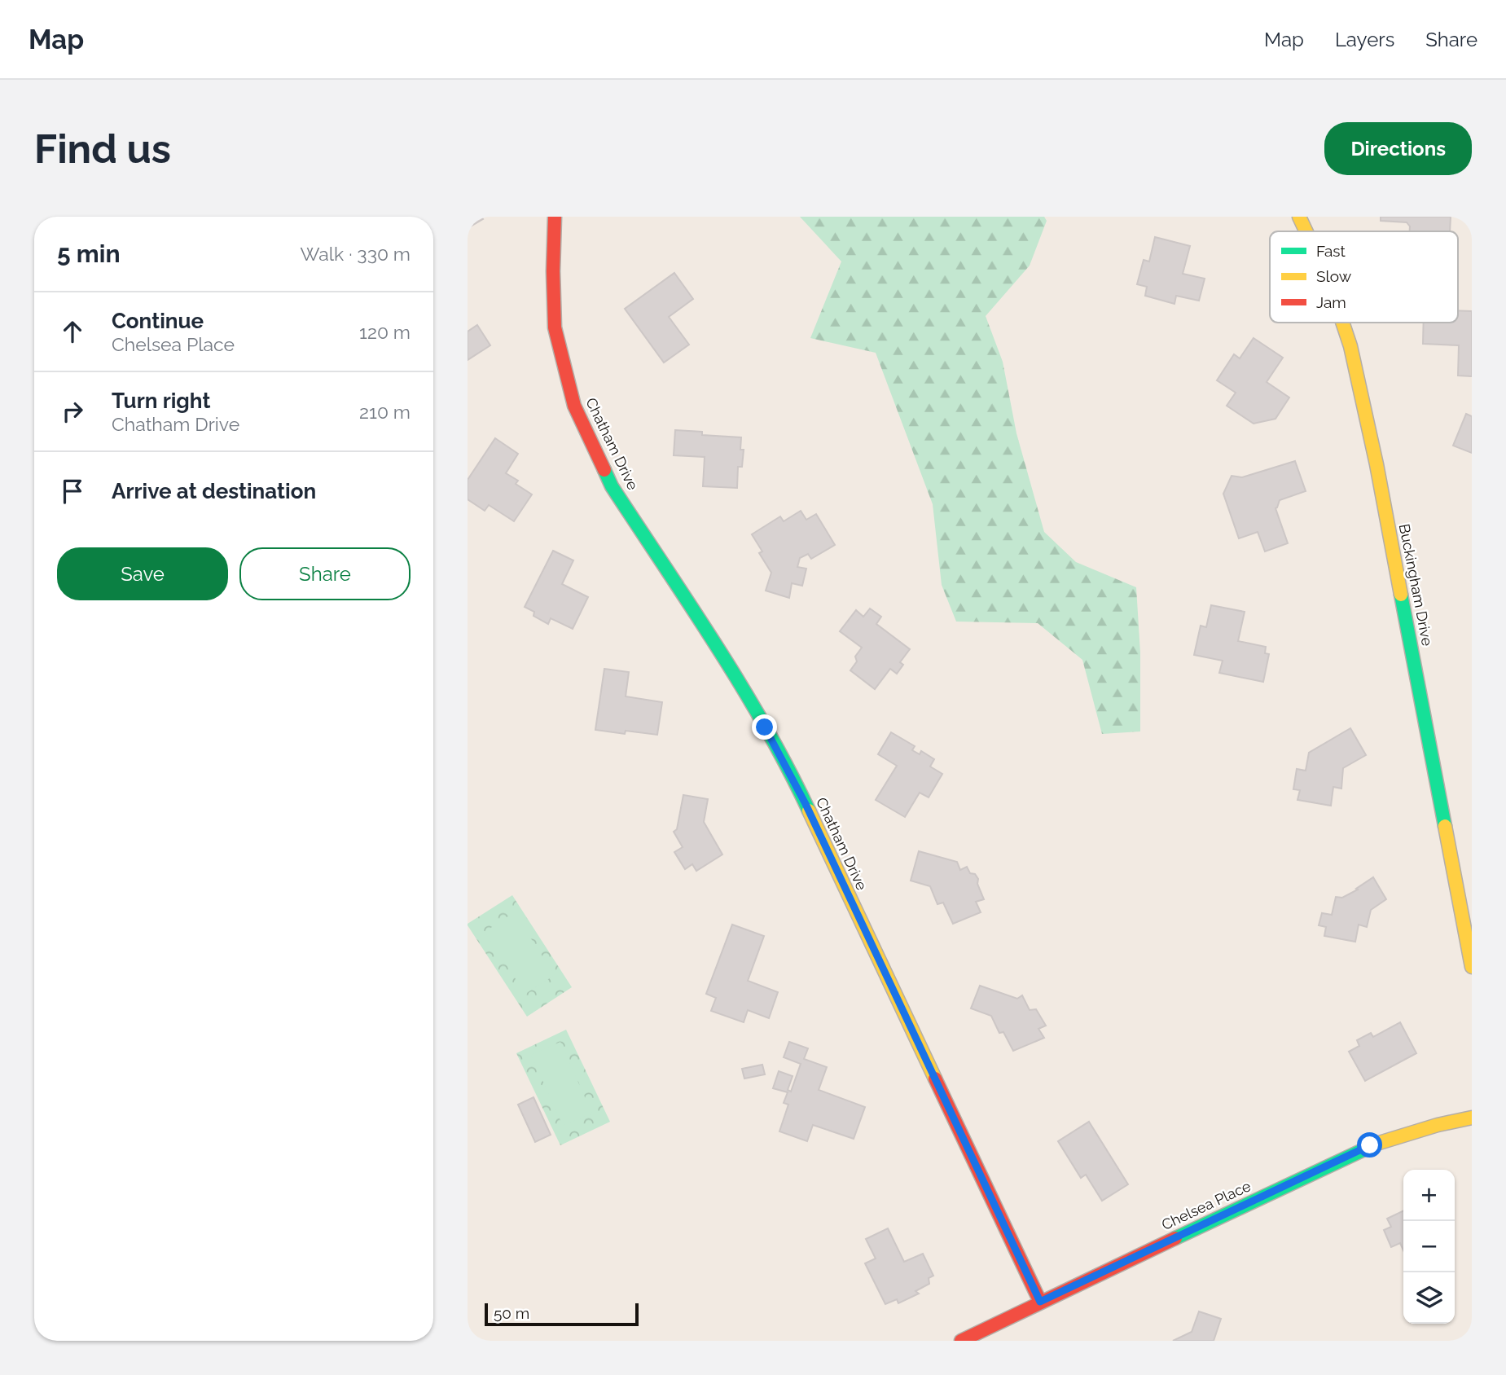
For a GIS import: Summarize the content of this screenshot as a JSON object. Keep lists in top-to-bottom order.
{
  "streets": {
    "street": ["Chatham Drive", "Buckingham Drive", "Chelsea Place"]
  },
  "crossings": [
    ["Chatham Drive", "Chelsea Place"]
  ],
  "legend": ["Fast", "Slow", "Jam"],
  "scale_bar": "50 m",
  "page": {
    "header": "Map",
    "nav": ["Map", "Layers", "Share"],
    "buttons": [
      "Directions",
      ["Save", "Share"]
    ],
    "title": "Find us",
    "heading": ["5 min", "Walk · 330 m"],
    "list": [
      ["Continue", "Chelsea Place", "120 m"],
      ["Turn right", "Chatham Drive", "210 m"],
      "Arrive at destination"
    ],
    "map_buttons": ["+", "−"],
    "scale": "50 m"
  }
}
